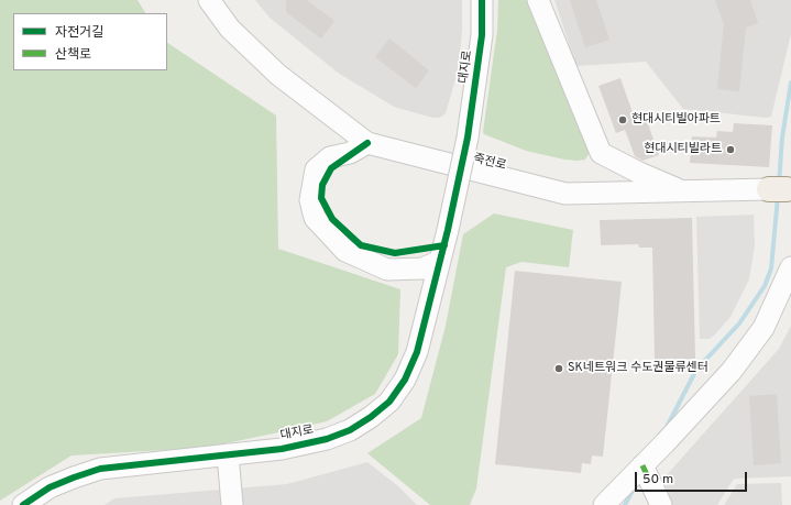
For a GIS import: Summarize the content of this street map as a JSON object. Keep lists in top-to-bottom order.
{
  "streets": {
    "street": ["대지로", "죽전로"]
  },
  "places": ["현대시티빌아파트", "현대시티빌라트", "SK네트워크 수도권물류센터"],
  "legend": ["자전거길", "산책로"],
  "scale_bar": "50 m"
}
